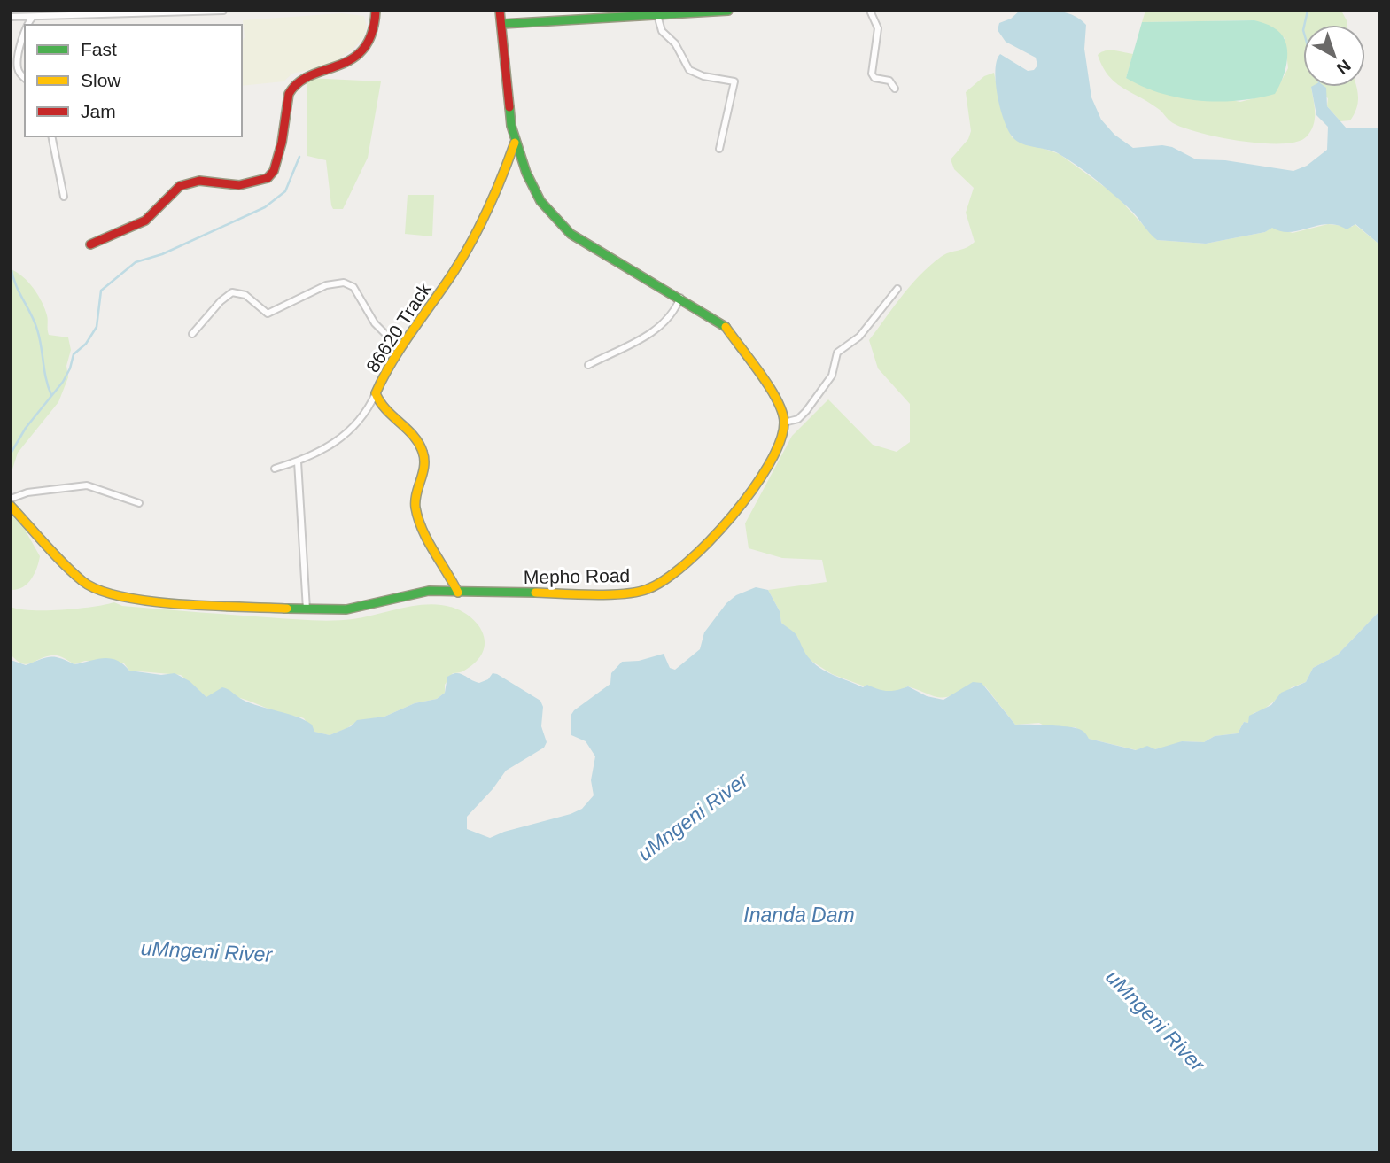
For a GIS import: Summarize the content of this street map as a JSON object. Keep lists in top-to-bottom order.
{
  "streets": {
    "street": ["86620 Track", "Mepho Road"]
  },
  "crossings": [
    ["86620 Track", "Mepho Road"]
  ],
  "water": ["uMngeni River", "Inanda Dam"],
  "legend": ["Fast", "Slow", "Jam"],
  "north": "bottom right"
}
